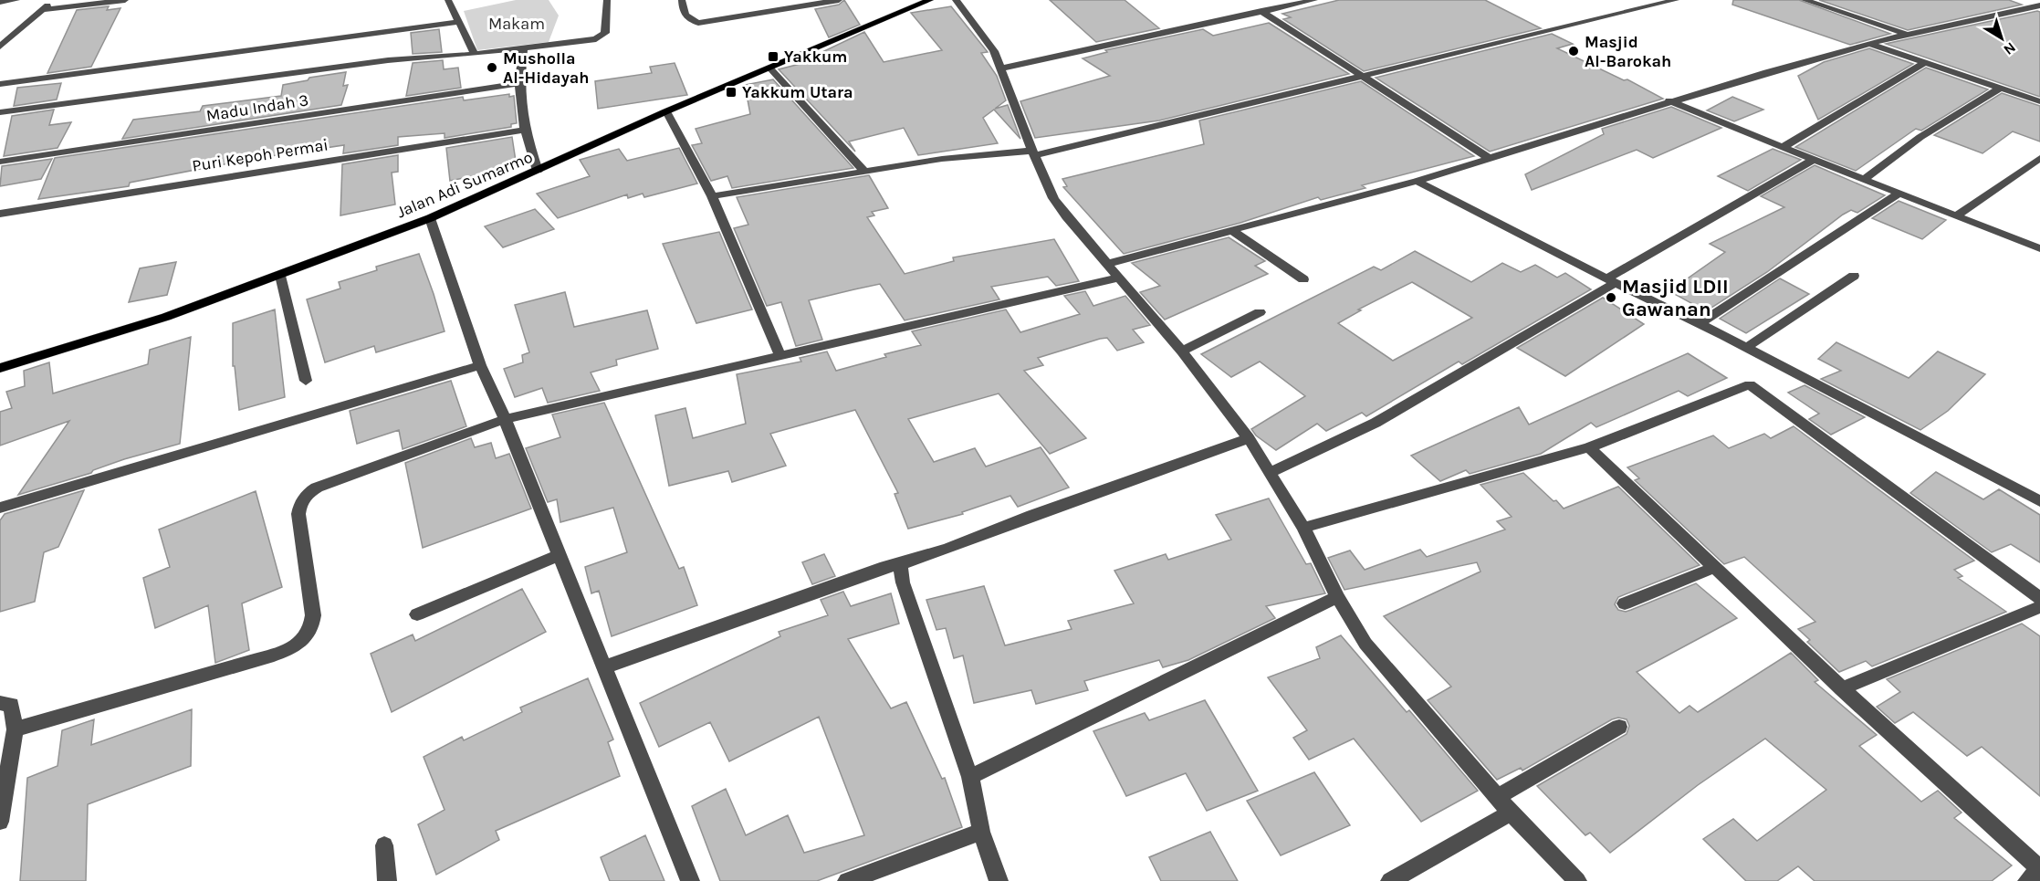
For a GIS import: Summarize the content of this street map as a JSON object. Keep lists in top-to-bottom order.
{
  "streets": {
    "main road": ["Jalan Adi Sumarmo"],
    "street": ["Madu Indah 3", "Puri Kepoh Permai"]
  },
  "parks": ["Makam"],
  "places": {
    "other": ["Masjid Al-Barokah", "Musholla Al-Hidayah", "Masjid LDII Gawanan"],
    "transit": ["Yakkum", "Yakkum Utara"]
  },
  "north": "bottom right"
}
